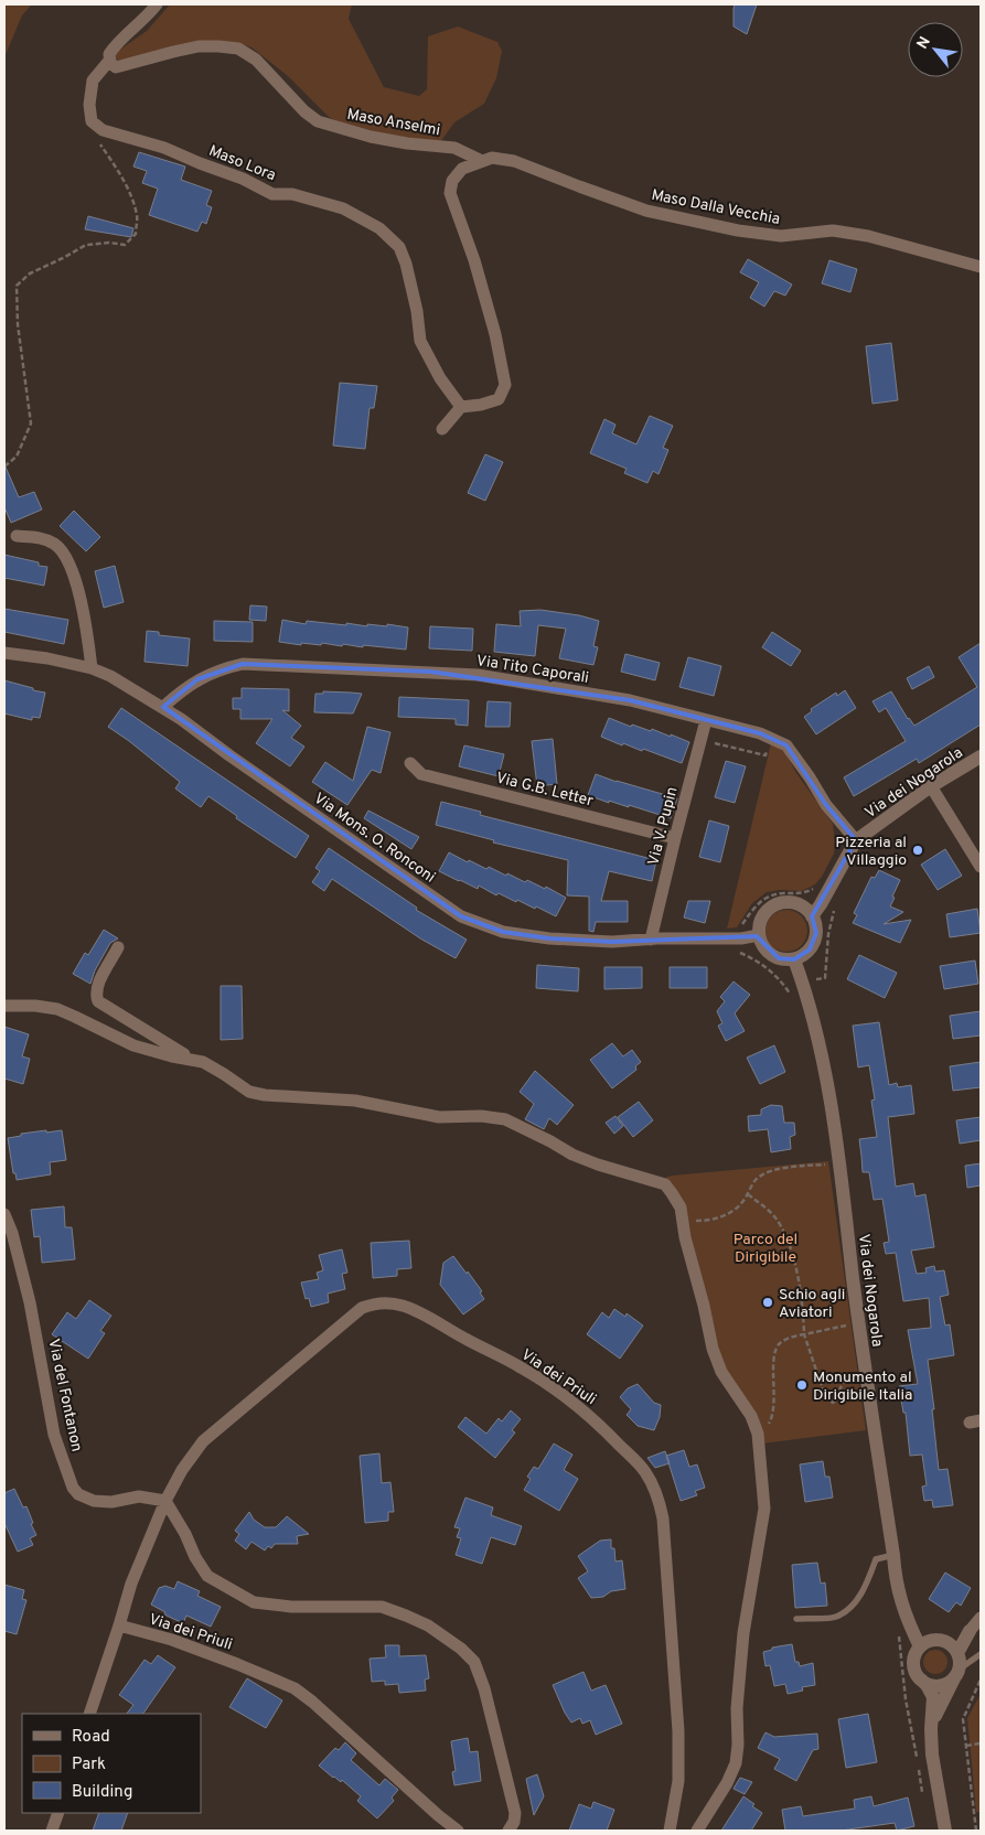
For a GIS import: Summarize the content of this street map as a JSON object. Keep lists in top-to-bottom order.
{
  "streets": {
    "street": [
      "Maso Anselmi",
      "Maso Lora",
      "Maso Dalla Vecchia",
      "Via Tito Caporali",
      "Via dei Nogarola",
      "Via G.B. Letter",
      "Via V. Pupin",
      "Via Mons. O. Ronconi",
      "Via dei Priuli",
      "Via del Fontanon"
    ]
  },
  "crossings": [
    ["Maso Anselmi", "Maso Dalla Vecchia"],
    ["Via Tito Caporali", "Via dei Nogarola"],
    ["Via Tito Caporali", "Via V. Pupin"],
    ["Via Tito Caporali", "Via Mons. O. Ronconi"],
    ["Via dei Nogarola", "Via Mons. O. Ronconi"],
    ["Via G.B. Letter", "Via V. Pupin"],
    ["Via V. Pupin", "Via Mons. O. Ronconi"],
    ["Via dei Priuli", "Via del Fontanon"]
  ],
  "parks": ["Parco del Dirigibile"],
  "places": ["Pizzeria al Villaggio", "Schio agli Aviatori", "Monumento al Dirigibile Italia"],
  "legend": ["Road", "Park", "Building"],
  "north": "top left"
}
